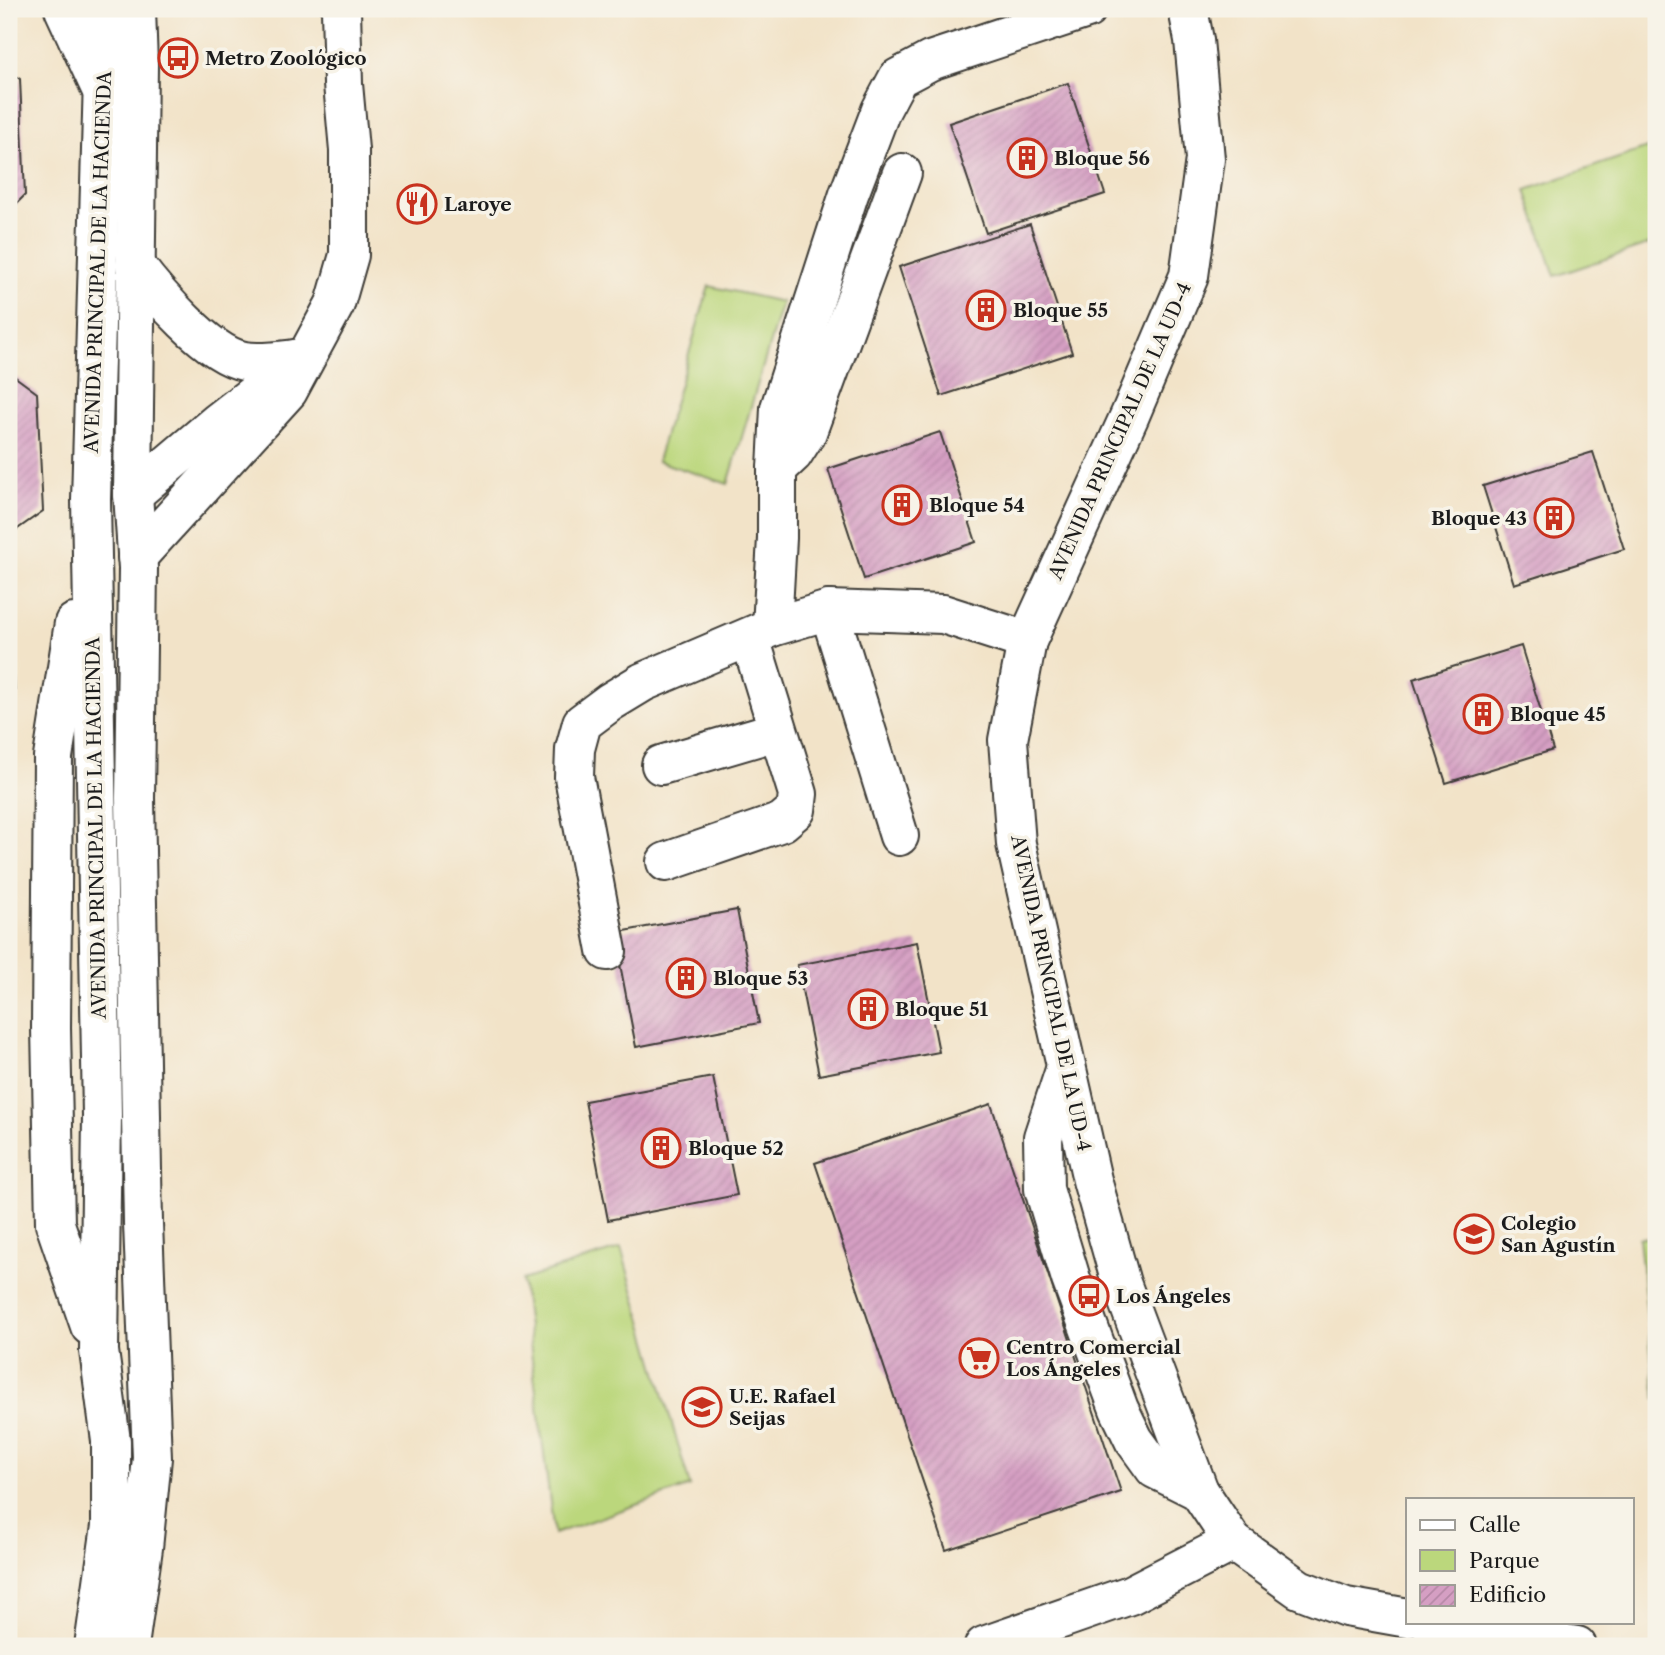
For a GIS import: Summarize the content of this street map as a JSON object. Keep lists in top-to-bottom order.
{
  "streets": {
    "street": ["AVENIDA PRINCIPAL DE LA HACIENDA", "AVENIDA PRINCIPAL DE LA UD-4"]
  },
  "places": {
    "bus stop": ["Metro Zoológico", "Los Ángeles"],
    "building": [
      "Bloque 56",
      "Bloque 55",
      "Bloque 54",
      "Bloque 43",
      "Bloque 45",
      "Bloque 53",
      "Bloque 51",
      "Bloque 52"
    ],
    "restaurant": ["Laroye"],
    "school or university": ["Colegio San Agustín", "U.E. Rafael Seijas"],
    "supermarket": ["Centro Comercial Los Ángeles"]
  },
  "legend": ["Calle", "Parque", "Edificio"]
}
